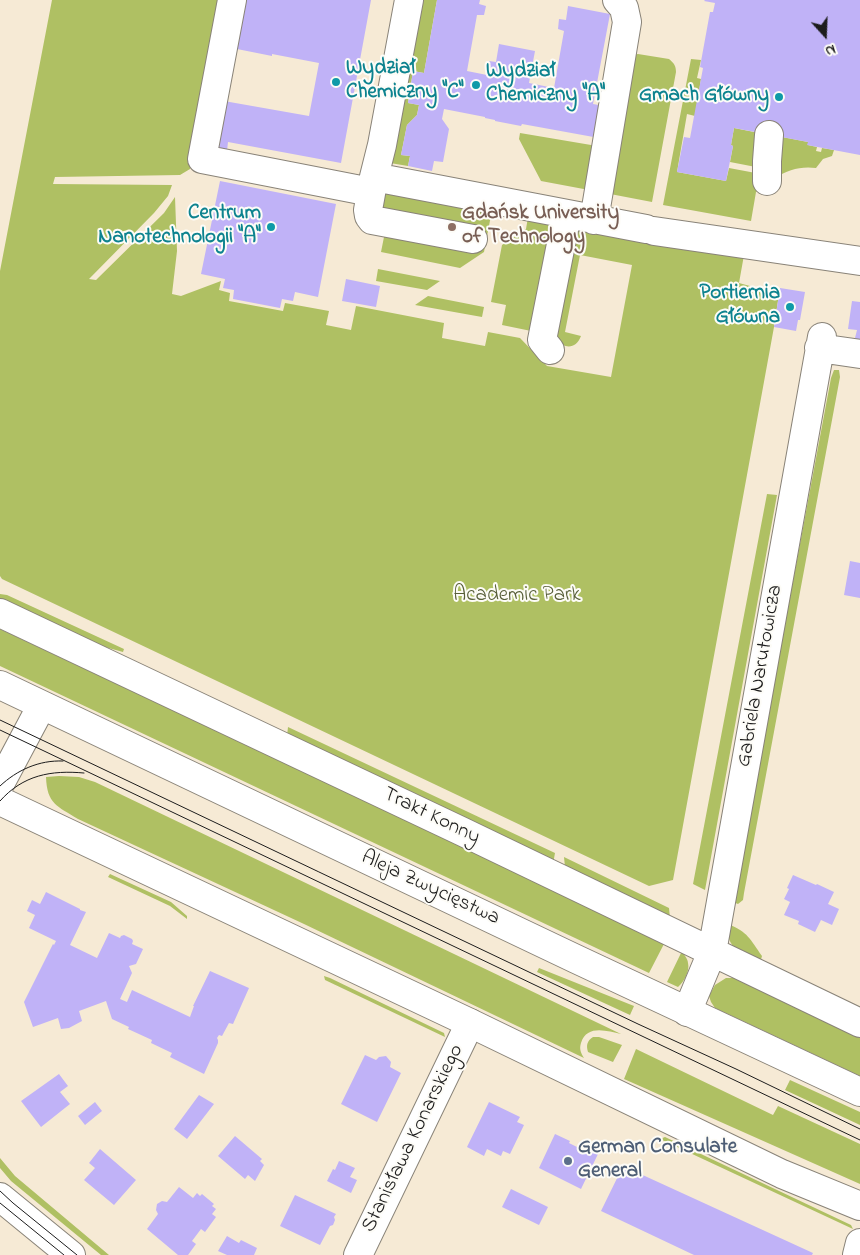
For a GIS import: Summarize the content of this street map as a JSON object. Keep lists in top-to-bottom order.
{
  "streets": {
    "street": [
      "Gabriela Narutowicza",
      "Trakt Konny",
      "Aleja Zwycięstwa",
      "Stanisława Konarskiego"
    ]
  },
  "crossings": [
    ["Gabriela Narutowicza", "Trakt Konny"],
    ["Gabriela Narutowicza", "Aleja Zwycięstwa"]
  ],
  "parks": ["Academic Park"],
  "places": [
    "Wydział Chemiczny \"C\"",
    "Wydział Chemiczny \"A\"",
    "Gmach Główny",
    "Centrum Nanotechnologii \"A\"",
    "Gdańsk University of Technology",
    "Portiernia Główna",
    "German Consulate General"
  ],
  "north": "bottom"
}
